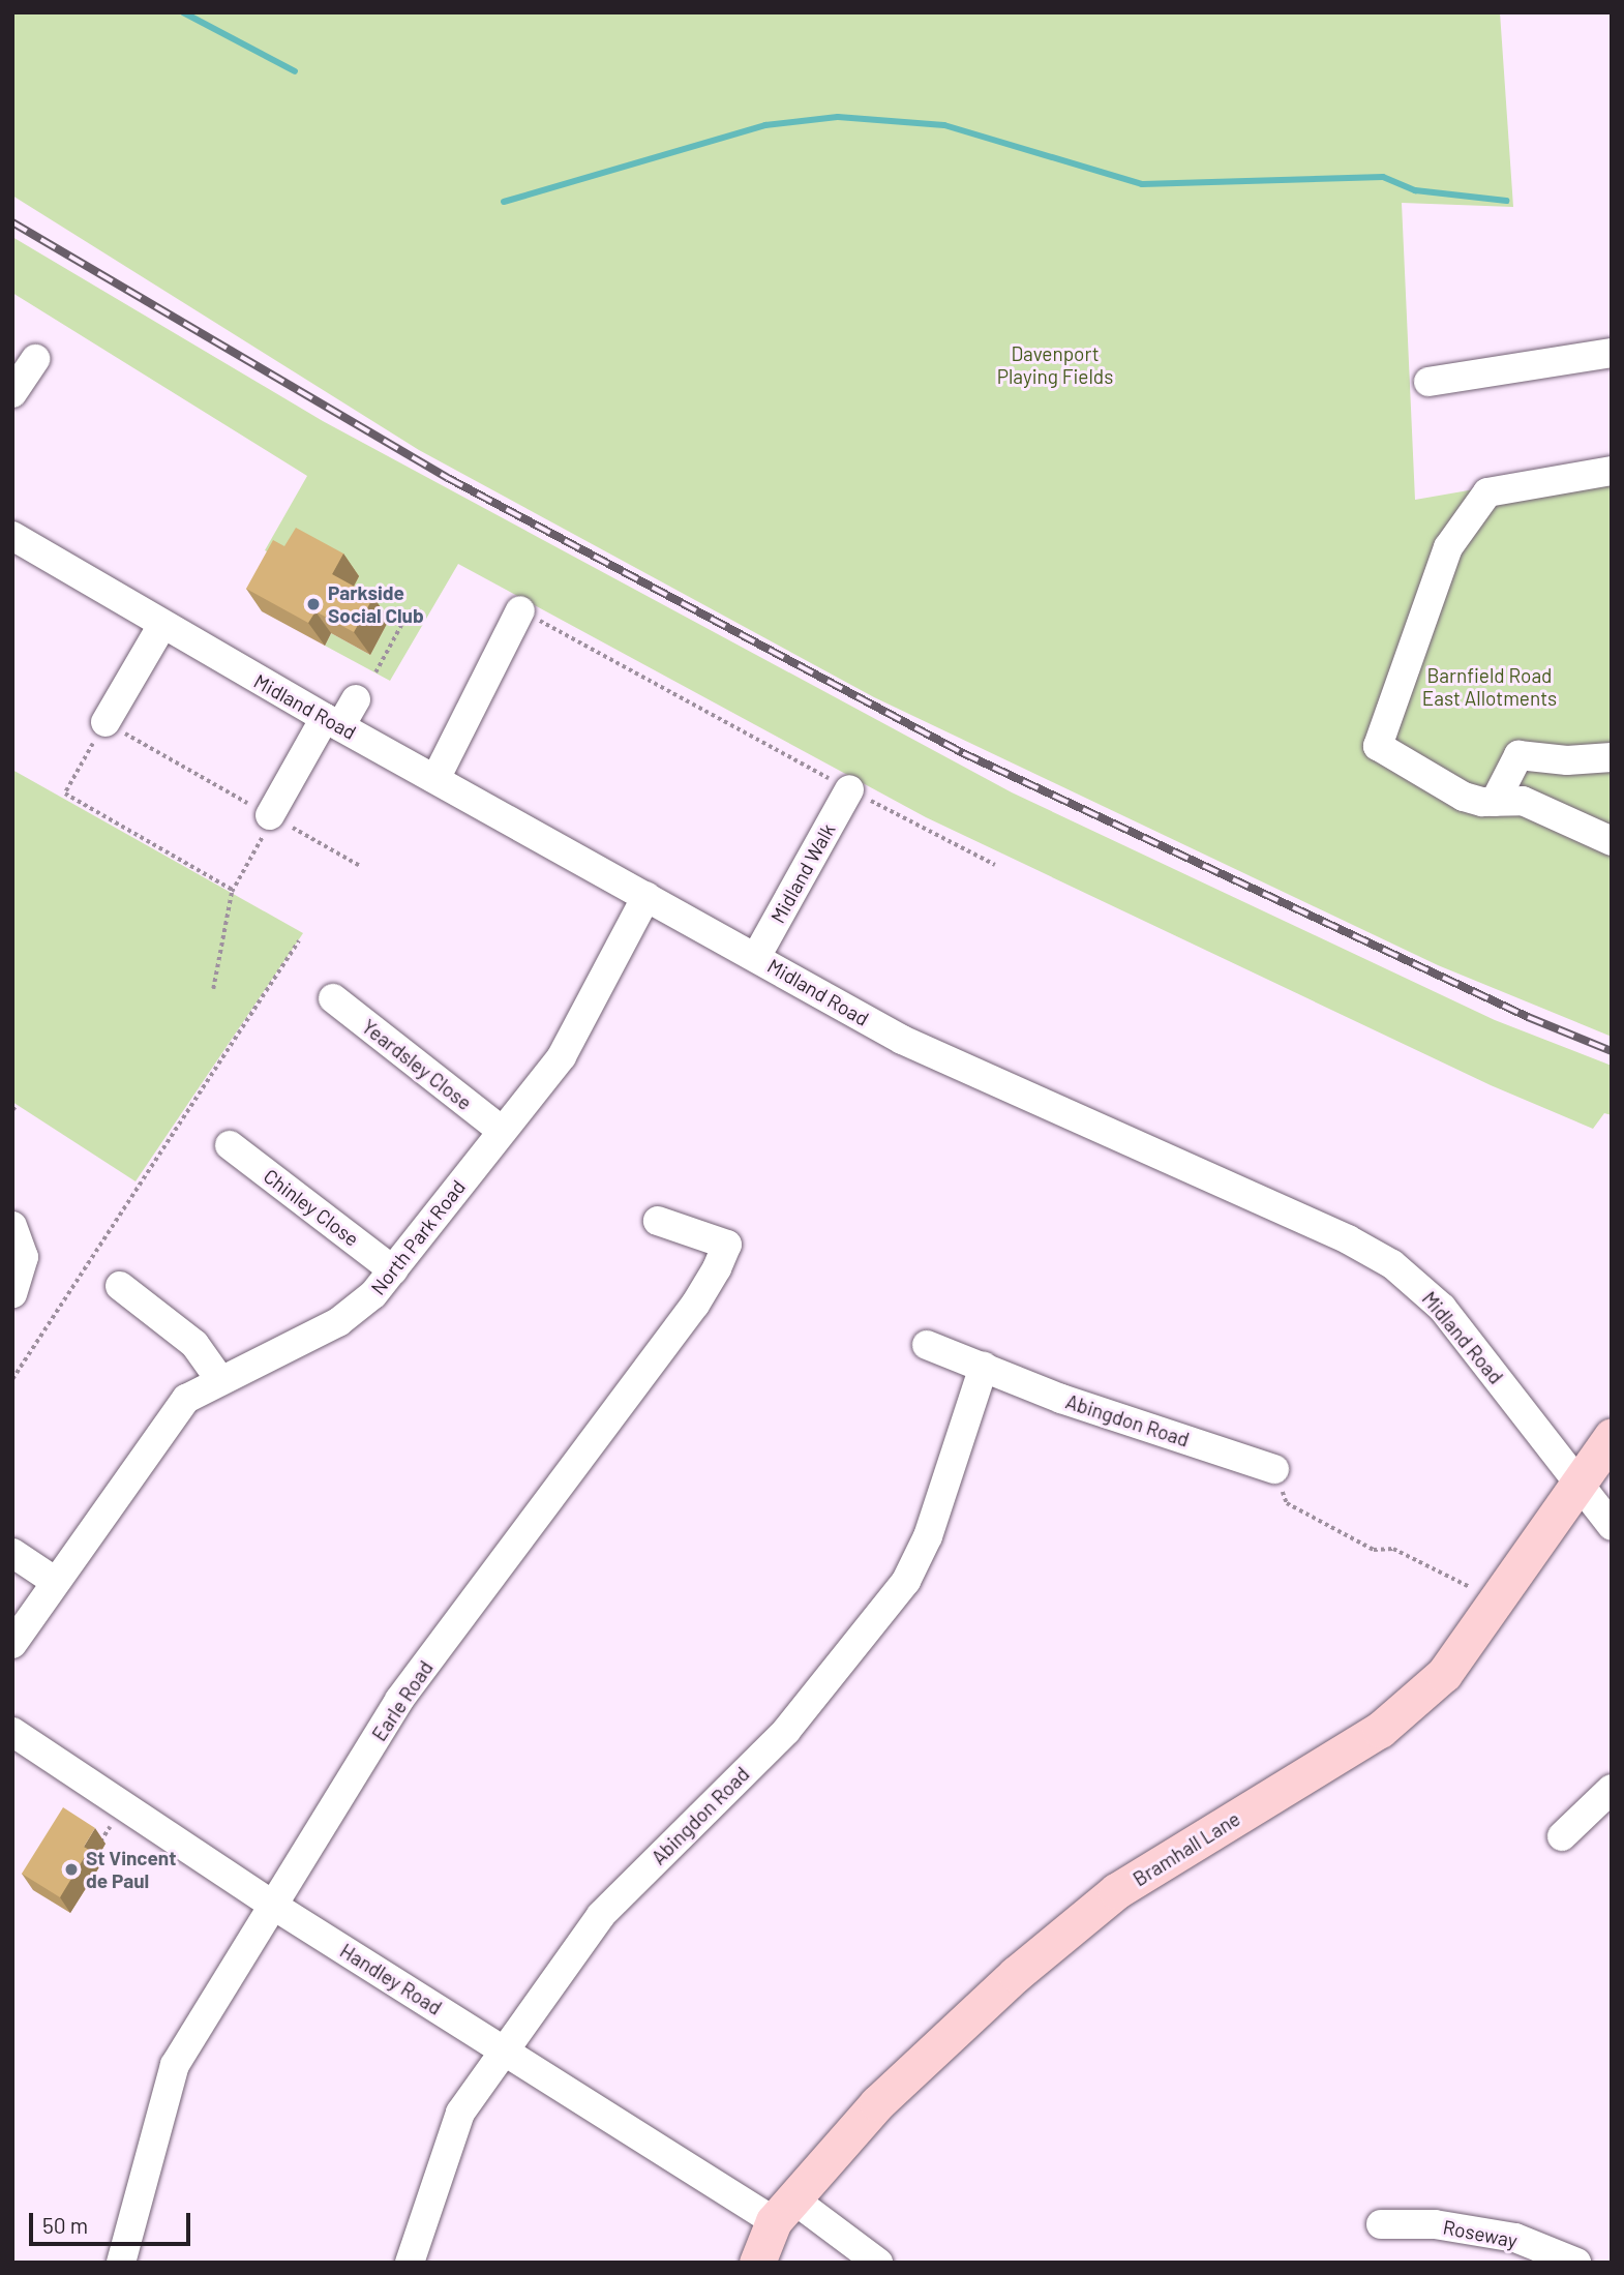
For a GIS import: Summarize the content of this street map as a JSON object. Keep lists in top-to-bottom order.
{
  "streets": {
    "main road": ["Bramhall Lane"],
    "street": [
      "Midland Road",
      "Midland Walk",
      "Yeardsley Close",
      "Chinley Close",
      "North Park Road",
      "Abingdon Road",
      "Earle Road",
      "Handley Road",
      "Roseway"
    ]
  },
  "crossings": [
    ["Midland Road", "Midland Walk"],
    ["Midland Road", "North Park Road"],
    ["Midland Road", "Bramhall Lane"],
    ["Yeardsley Close", "North Park Road"],
    ["Chinley Close", "North Park Road"],
    ["Abingdon Road", "Handley Road"],
    ["Earle Road", "Handley Road"],
    ["Bramhall Lane", "Handley Road"]
  ],
  "parks": ["Davenport Playing Fields", "Barnfield Road East Allotments"],
  "places": ["Parkside Social Club", "St Vincent de Paul"],
  "scale_bar": "50 m"
}
